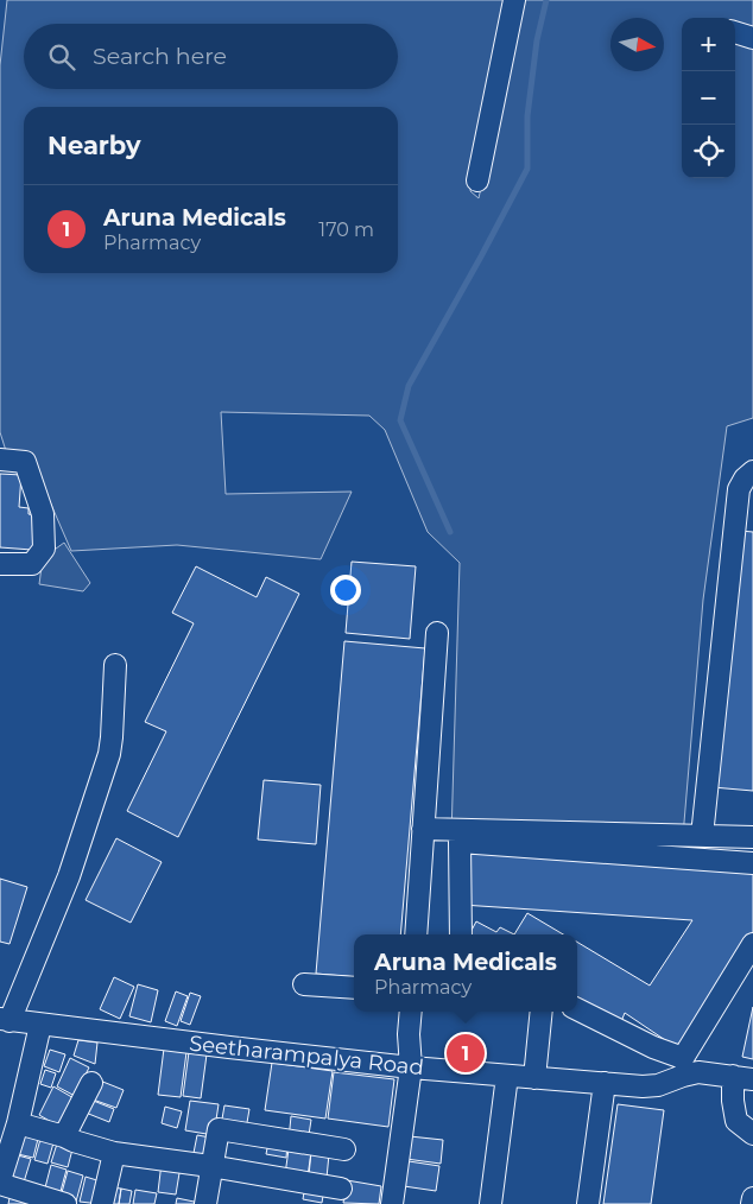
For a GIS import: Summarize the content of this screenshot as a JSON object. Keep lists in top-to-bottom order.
{
  "streets": {
    "street": ["Seetharampalya Road"]
  },
  "north": "right",
  "page": {
    "map_buttons": ["+", "−"],
    "search": "Search here",
    "heading": "Nearby",
    "list": [
      {
        "mark": "1",
        "name": "Aruna Medicals",
        "note": "Pharmacy",
        "value": "170 m"
      }
    ],
    "popup": ["Aruna Medicals", "Pharmacy"],
    "pins": "1"
  }
}
